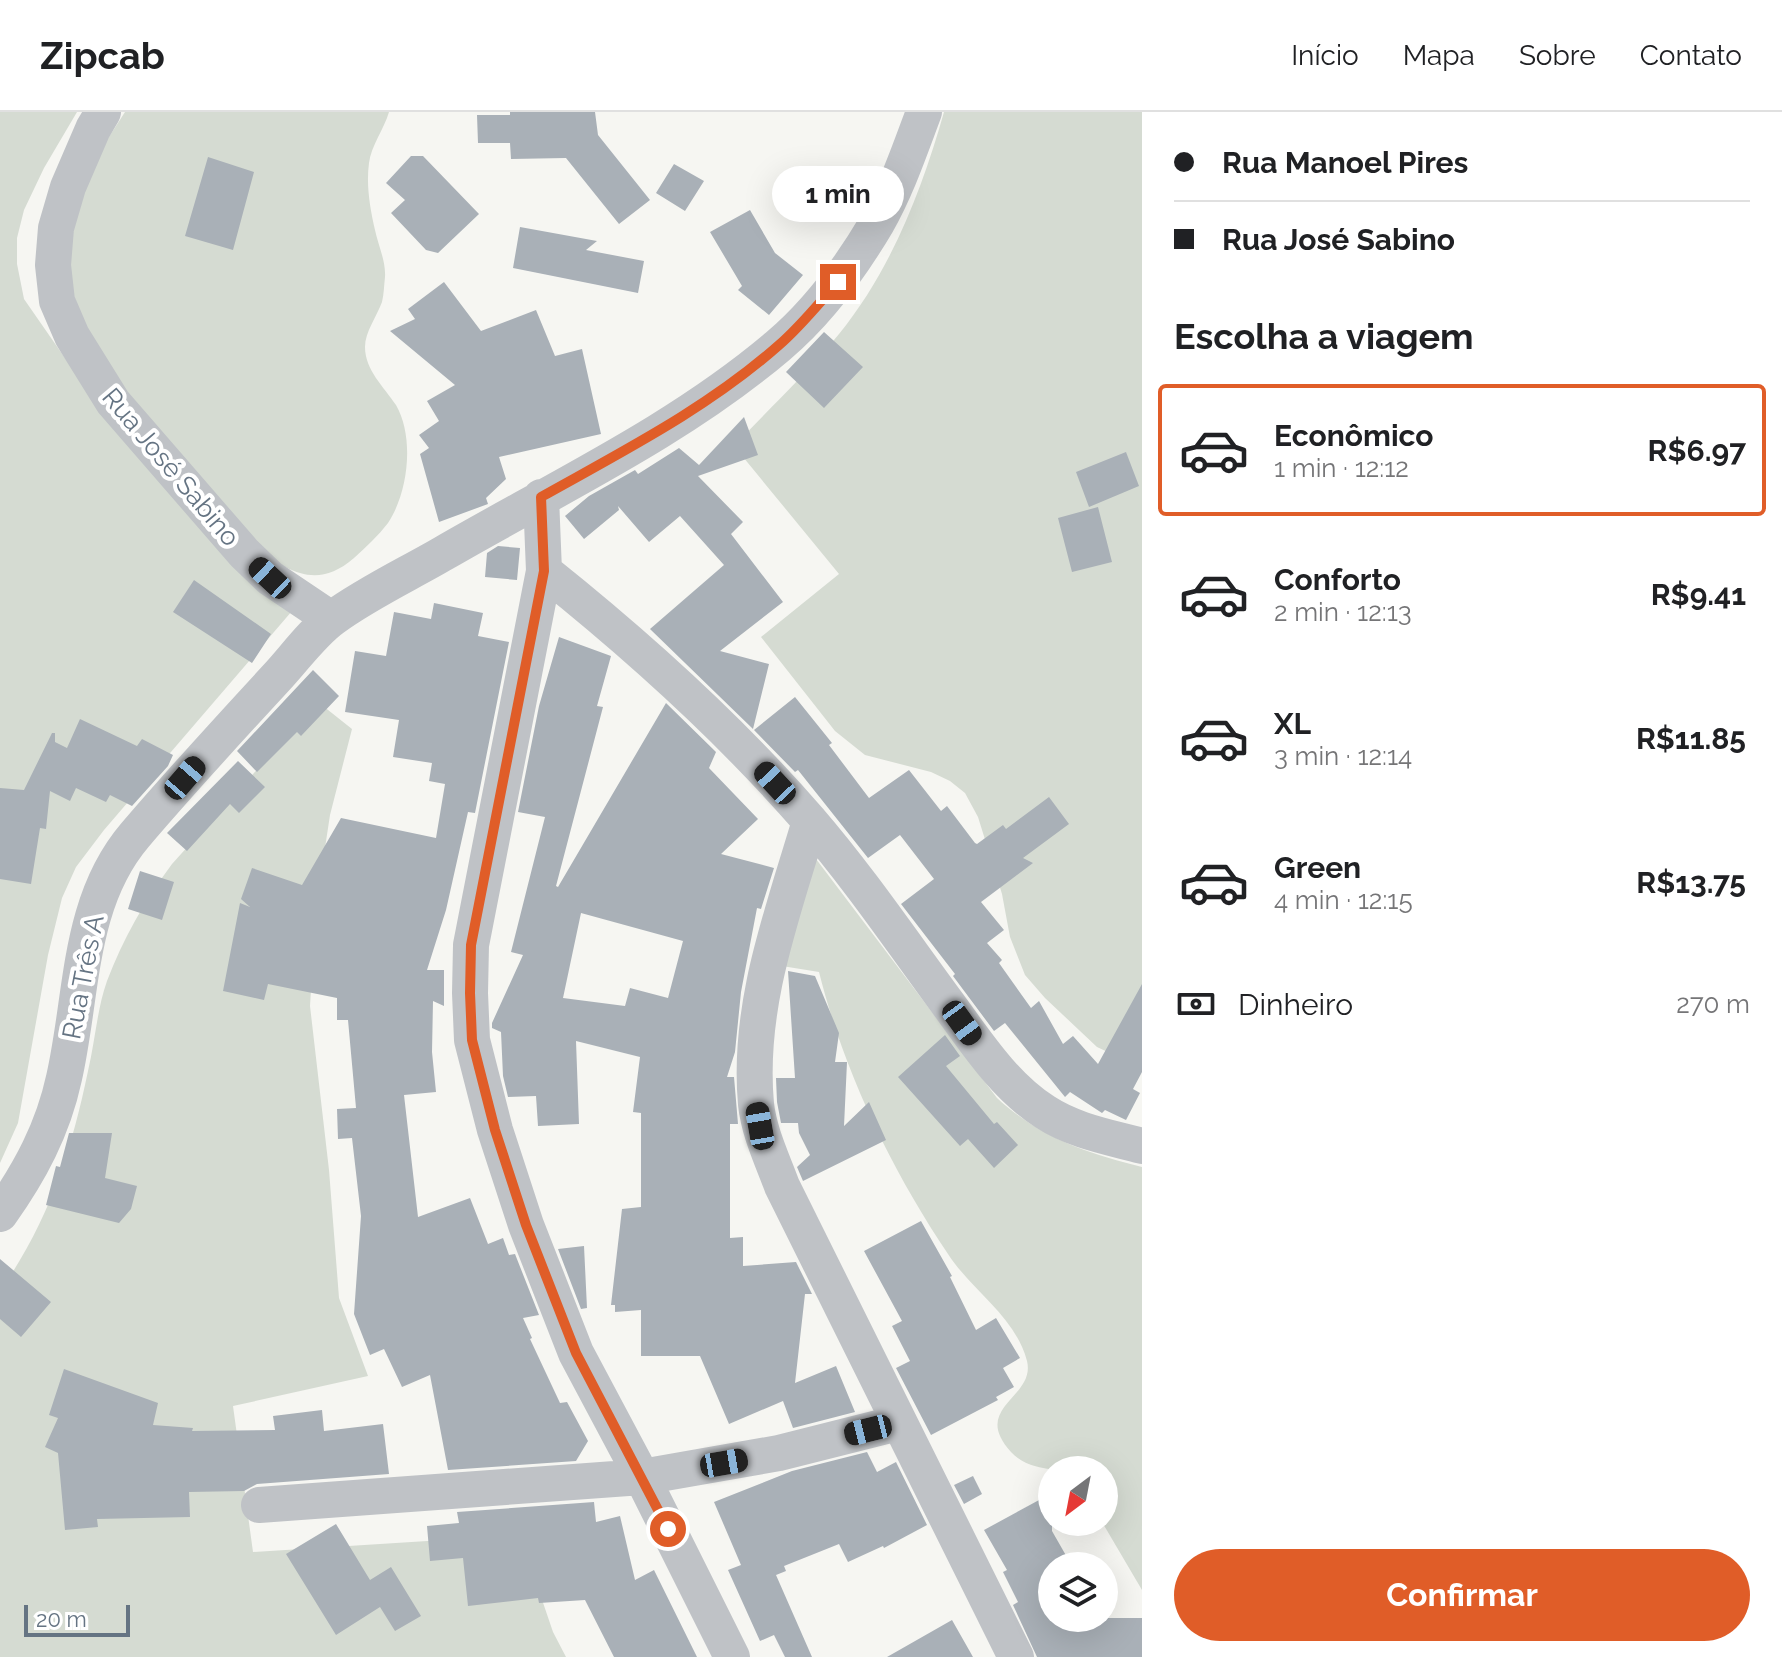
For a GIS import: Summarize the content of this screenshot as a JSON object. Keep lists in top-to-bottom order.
{
  "streets": {
    "street": ["Rua José Sabino", "Rua Três A"]
  },
  "crossings": [
    ["Rua José Sabino", "Rua Três A"]
  ],
  "scale_bar": "20 m",
  "north": "bottom left",
  "page": {
    "header": "Zipcab",
    "nav": [
      "Início",
      "Mapa",
      "Sobre",
      "Contato"
    ],
    "banner": ["Rua Manoel Pires", "Rua José Sabino"],
    "bubble": "1 min",
    "heading": "Escolha a viagem",
    "list": [
      {
        "name": "Econômico",
        "note": "1 min · 12:12",
        "value": "R$6.97"
      },
      {
        "name": "Conforto",
        "note": "2 min · 12:13",
        "value": "R$9.41"
      },
      {
        "name": "XL",
        "note": "3 min · 12:14",
        "value": "R$11.85"
      },
      {
        "name": "Green",
        "note": "4 min · 12:15",
        "value": "R$13.75"
      }
    ],
    "pay": ["Dinheiro", "270 m"],
    "buttons": "Confirmar",
    "scale": "20 m"
  }
}
